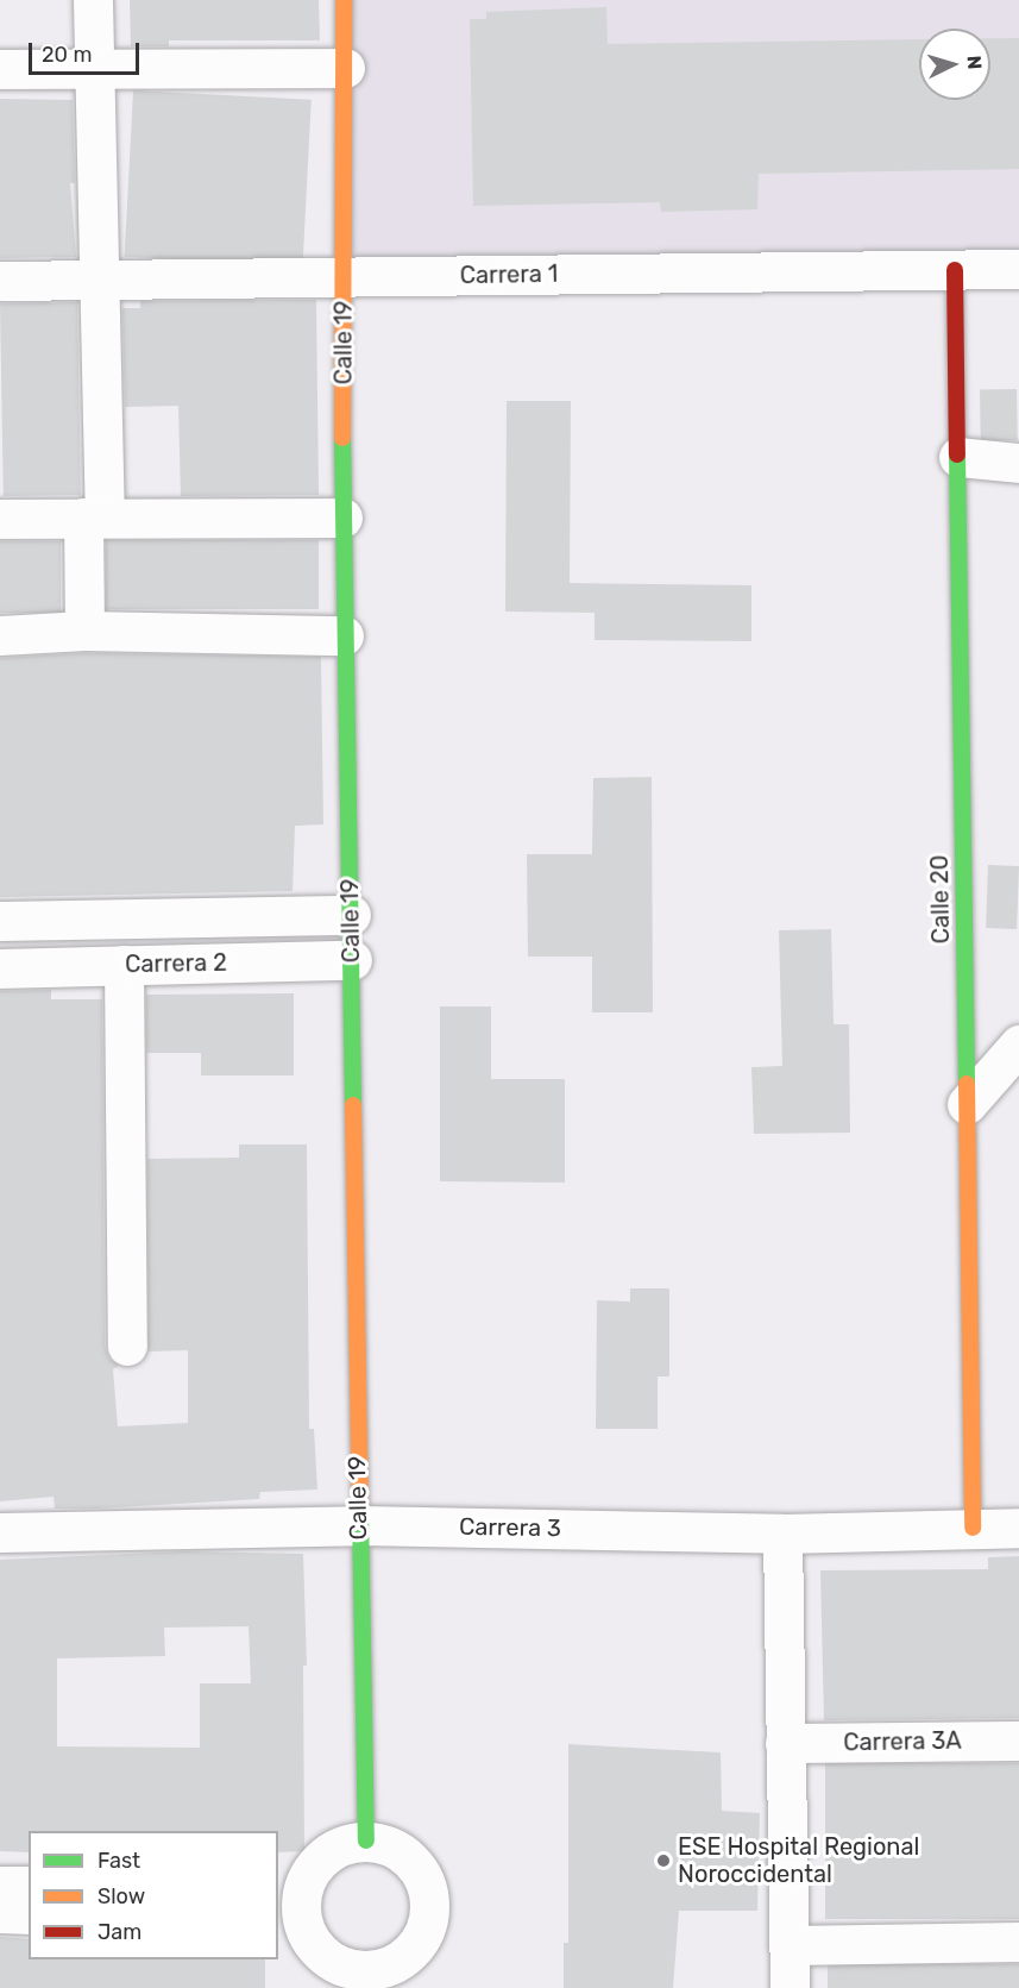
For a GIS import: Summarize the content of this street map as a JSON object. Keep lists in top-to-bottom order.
{
  "streets": {
    "street": [
      "Carrera 1",
      "Calle 19",
      "Calle 20",
      "Carrera 2",
      "Carrera 3",
      "Carrera 3A"
    ]
  },
  "crossings": [
    ["Carrera 1", "Calle 19"],
    ["Carrera 1", "Calle 20"],
    ["Calle 19", "Carrera 2"],
    ["Calle 19", "Carrera 3"],
    ["Calle 20", "Carrera 3"]
  ],
  "places": ["ESE Hospital Regional Noroccidental"],
  "legend": ["Fast", "Slow", "Jam"],
  "scale_bar": "20 m",
  "north": "right"
}
